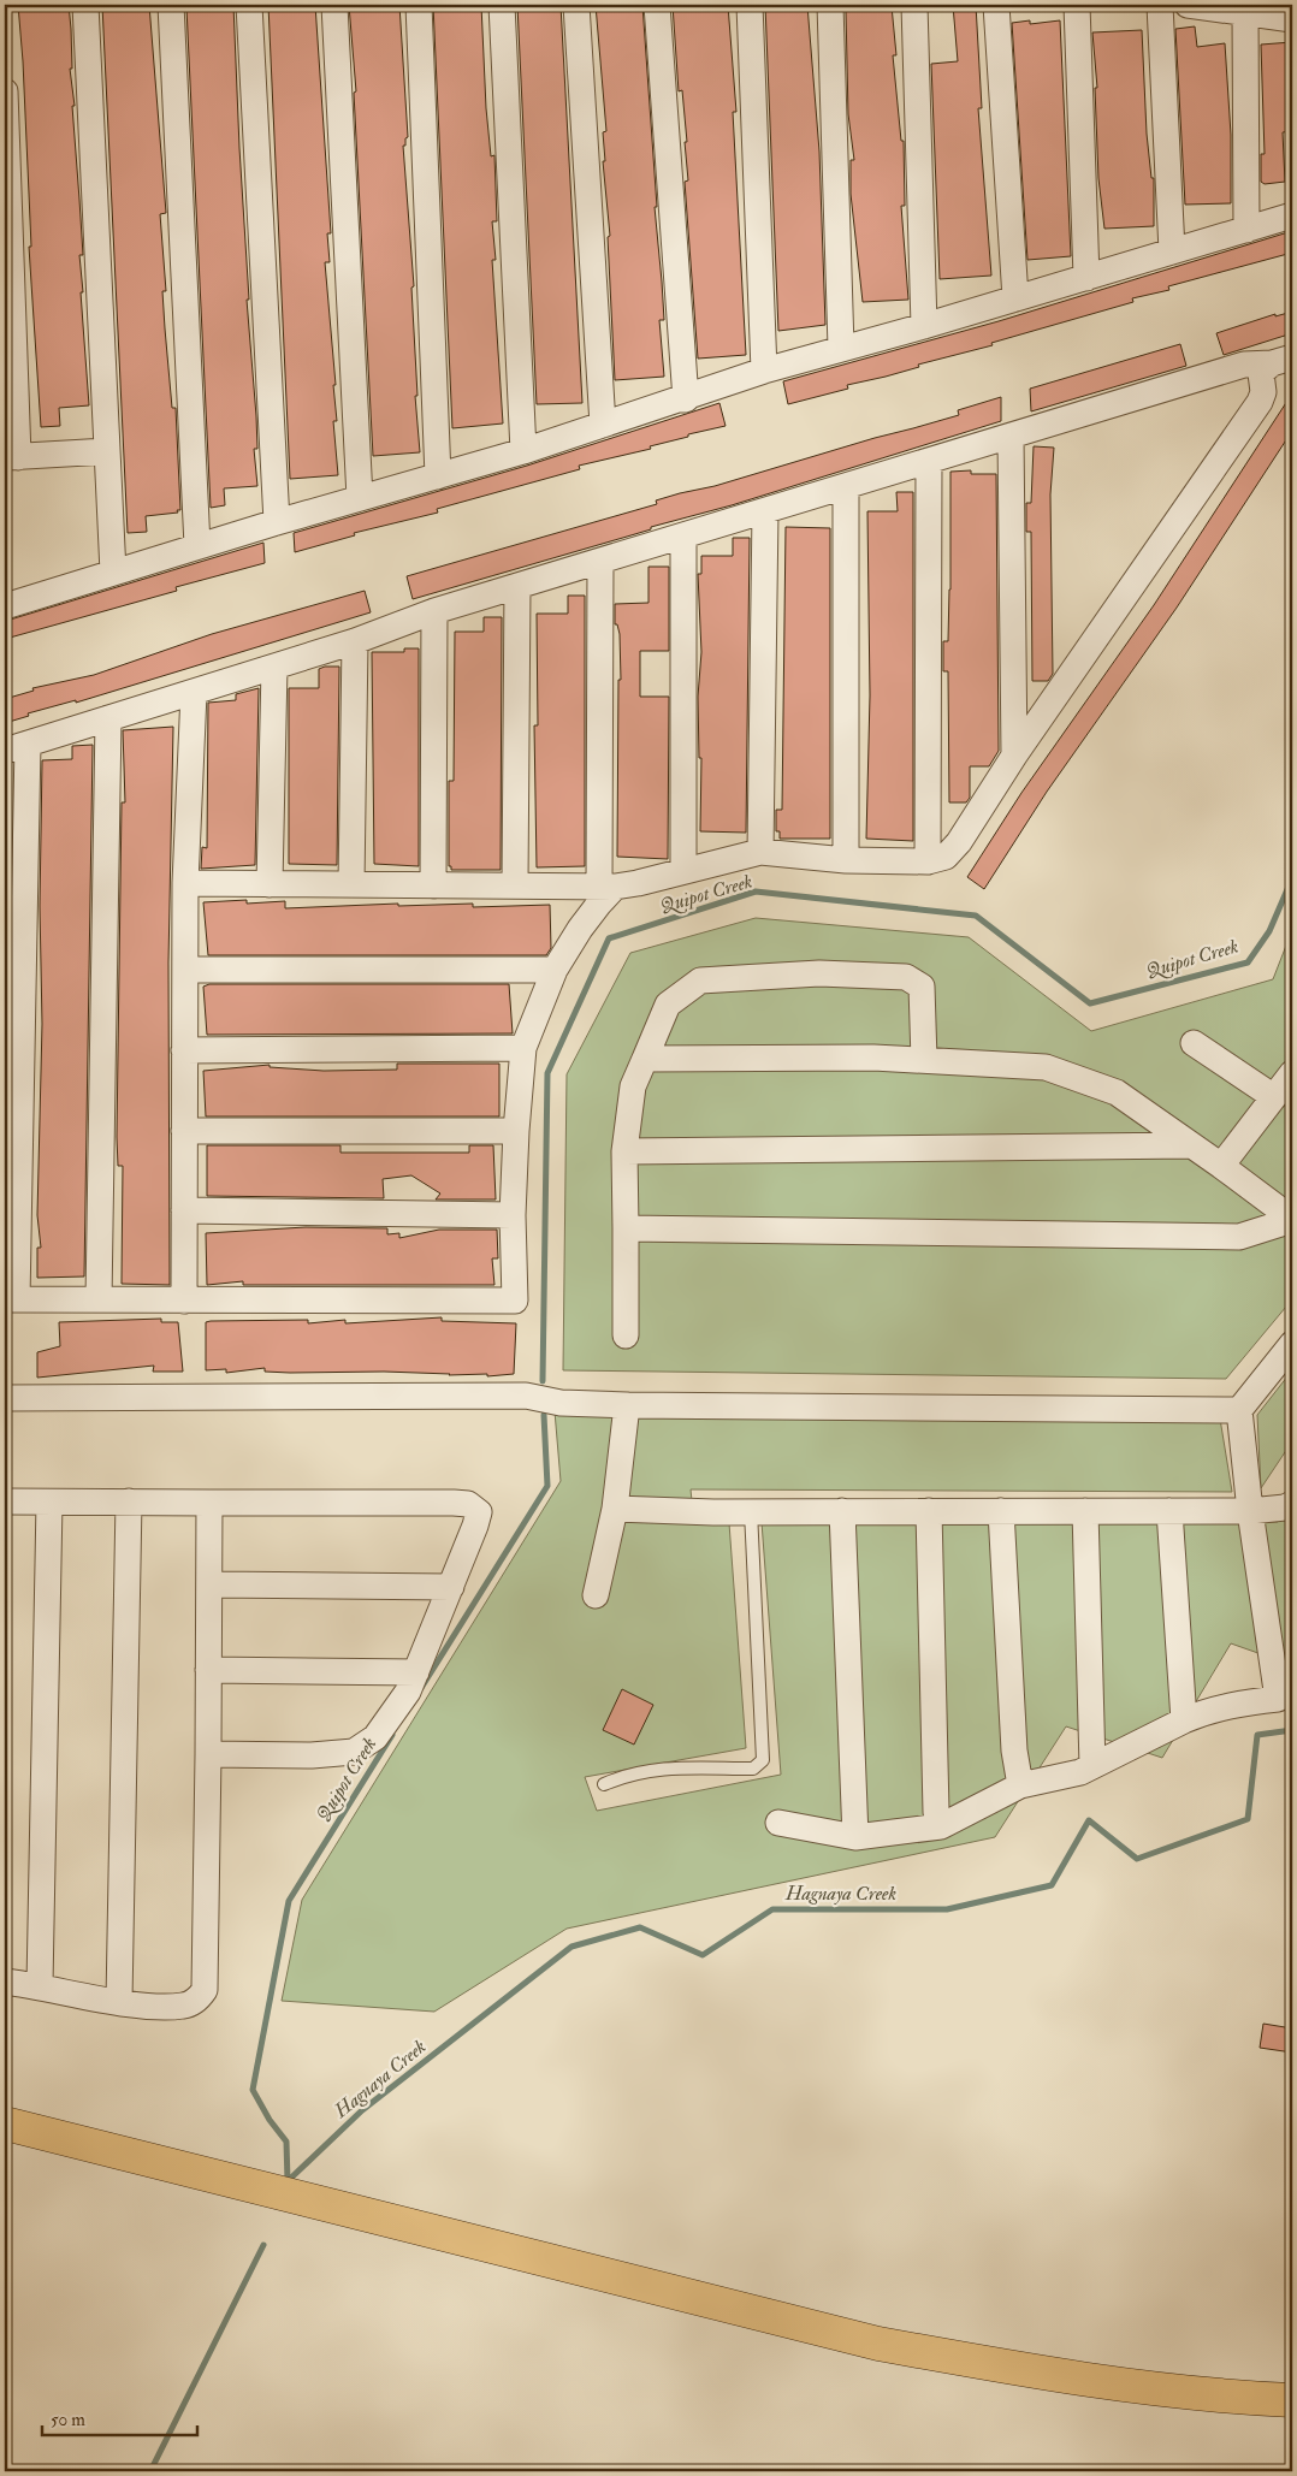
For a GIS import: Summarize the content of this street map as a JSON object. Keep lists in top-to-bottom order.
{
  "water": ["Quipot Creek", "Hagnaya Creek"],
  "scale_bar": "50 m"
}
